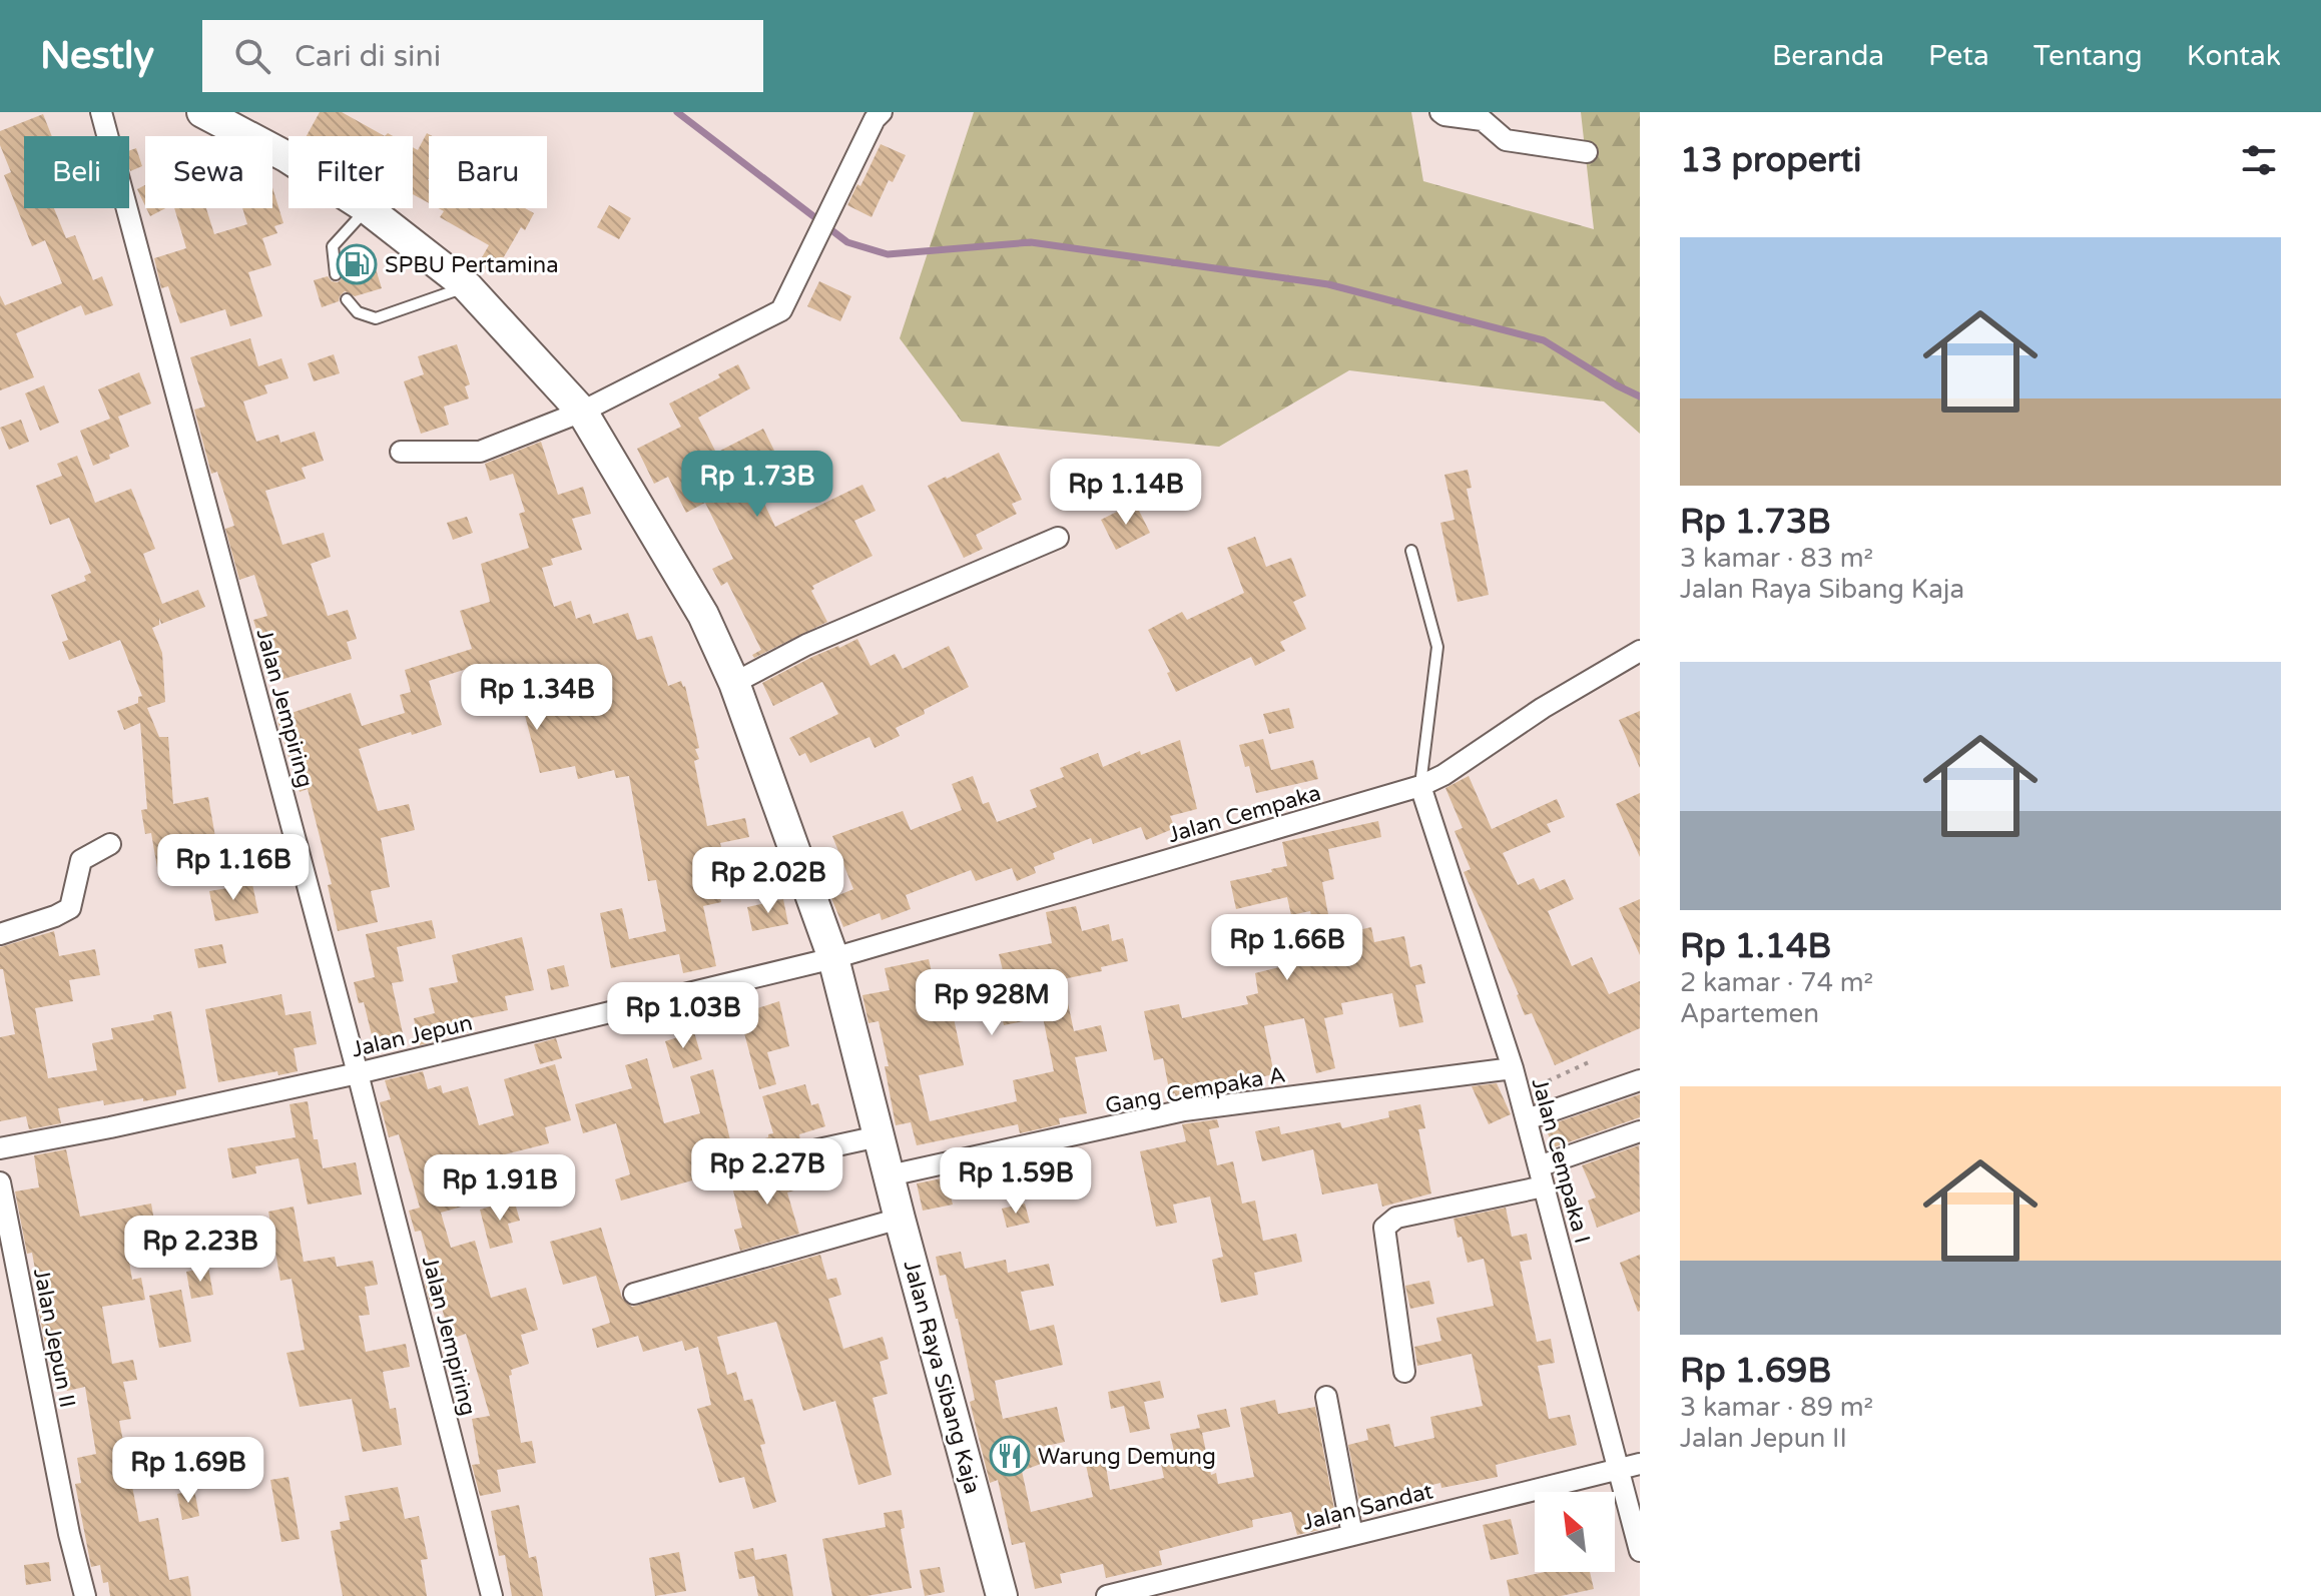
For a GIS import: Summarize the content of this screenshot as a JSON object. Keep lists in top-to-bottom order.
{
  "streets": {
    "main road": ["Jalan Raya Sibang Kaja"],
    "street": [
      "Jalan Jempiring",
      "Jalan Cempaka",
      "Jalan Jepun",
      "Gang Cempaka A",
      "Jalan Cempaka I",
      "Jalan Jepun II",
      "Jalan Sandat"
    ]
  },
  "crossings": [
    ["Jalan Jempiring", "Jalan Jepun"],
    ["Jalan Cempaka", "Jalan Jepun"],
    ["Jalan Cempaka", "Jalan Cempaka I"],
    ["Jalan Cempaka", "Jalan Raya Sibang Kaja"],
    ["Jalan Jepun", "Jalan Raya Sibang Kaja"],
    ["Gang Cempaka A", "Jalan Cempaka I"],
    ["Gang Cempaka A", "Jalan Raya Sibang Kaja"],
    ["Jalan Cempaka I", "Jalan Sandat"]
  ],
  "places": {
    "fuel station": ["SPBU Pertamina"],
    "restaurant": ["Warung Demung"]
  },
  "north": "top left",
  "page": {
    "header": "Nestly",
    "search": "Cari di sini",
    "nav": [
      "Beranda",
      "Peta",
      "Tentang",
      "Kontak"
    ],
    "heading": "13 properti",
    "chip": [
      "Beli",
      "Sewa",
      "Filter",
      "Baru"
    ],
    "list": [
      {
        "name": "Rp 1.73B",
        "note": "3 kamar · 83 m² · Jalan Raya Sibang Kaja"
      },
      {
        "name": "Rp 1.14B",
        "note": "2 kamar · 74 m² · Apartemen"
      },
      {
        "name": "Rp 1.69B",
        "note": "3 kamar · 89 m² · Jalan Jepun II"
      }
    ],
    "price": [
      "Rp 1.73B",
      "Rp 1.14B",
      "Rp 1.34B",
      "Rp 1.16B",
      "Rp 2.02B",
      "Rp 1.66B",
      "Rp 928M",
      "Rp 1.03B",
      "Rp 2.27B",
      "Rp 1.59B",
      "Rp 1.91B",
      "Rp 2.23B",
      "Rp 1.69B"
    ]
  }
}
